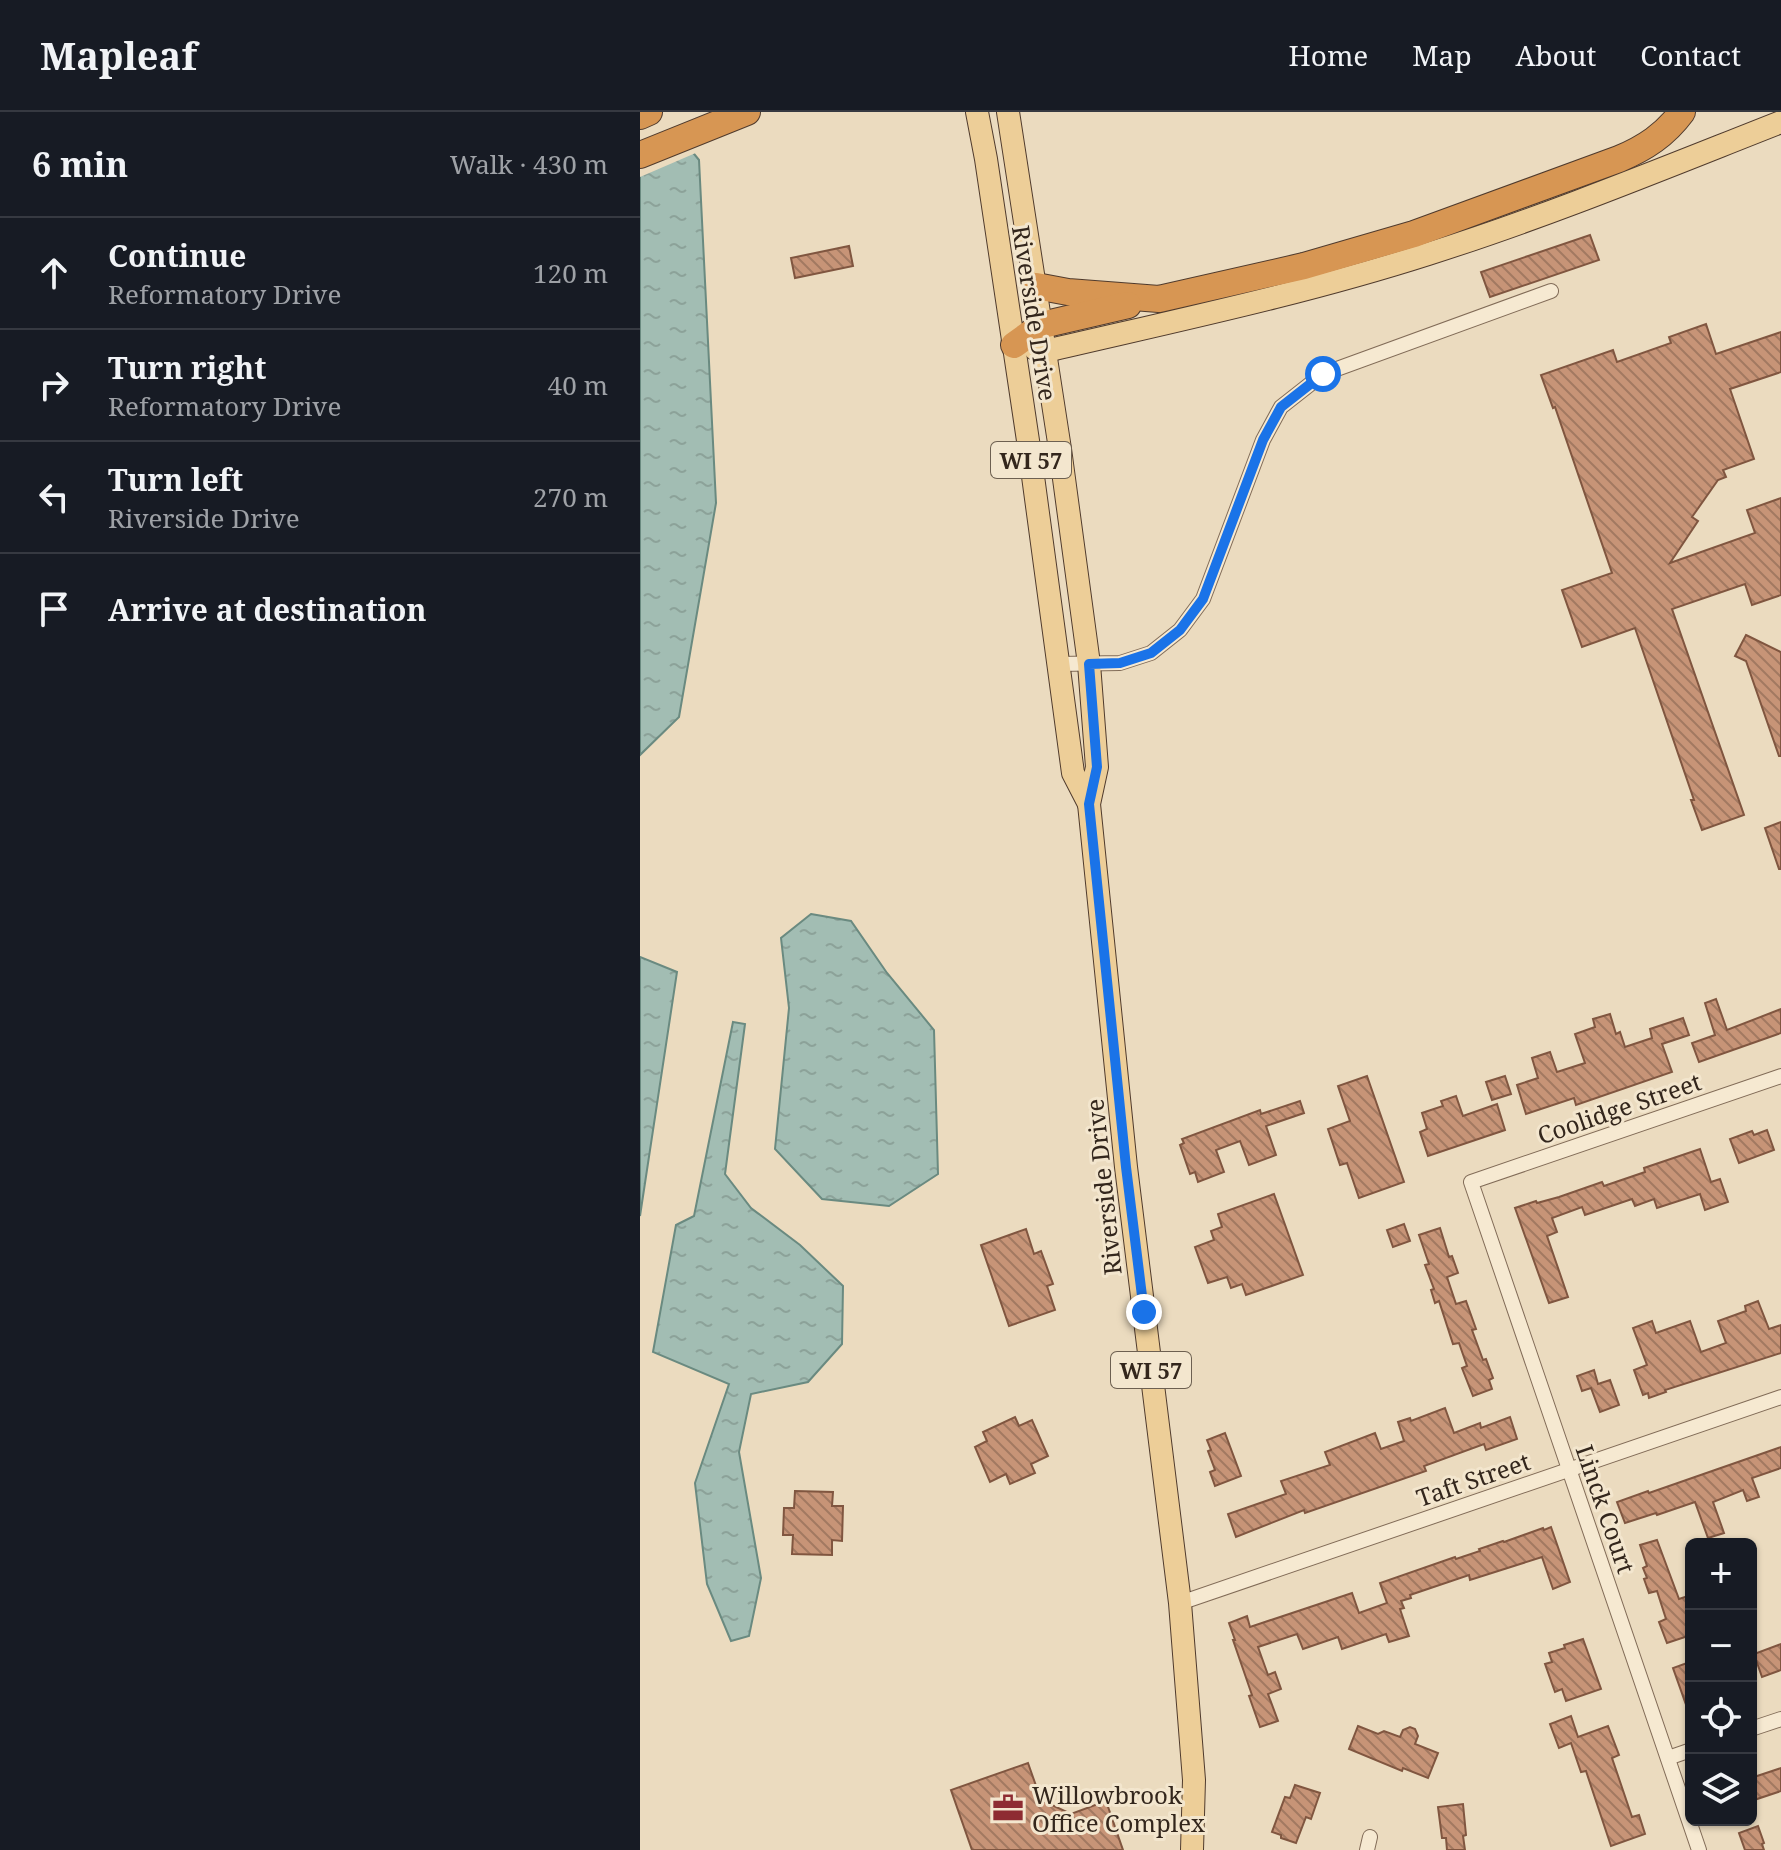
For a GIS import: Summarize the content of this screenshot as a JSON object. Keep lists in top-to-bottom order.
{
  "streets": {
    "main road": ["Riverside Drive", "WI 57"],
    "street": ["Coolidge Street", "Taft Street", "Linck Court"]
  },
  "crossings": [
    ["Riverside Drive", "Taft Street"],
    ["Coolidge Street", "Linck Court"],
    ["Taft Street", "Linck Court"]
  ],
  "places": {
    "office": ["Willowbrook Office Complex"]
  },
  "page": {
    "header": "Mapleaf",
    "nav": [
      "Home",
      "Map",
      "About",
      "Contact"
    ],
    "heading": ["6 min", "Walk · 430 m"],
    "list": [
      ["Continue", "Reformatory Drive", "120 m"],
      ["Turn right", "Reformatory Drive", "40 m"],
      ["Turn left", "Riverside Drive", "270 m"],
      "Arrive at destination"
    ],
    "map_buttons": ["+", "−"]
  }
}
